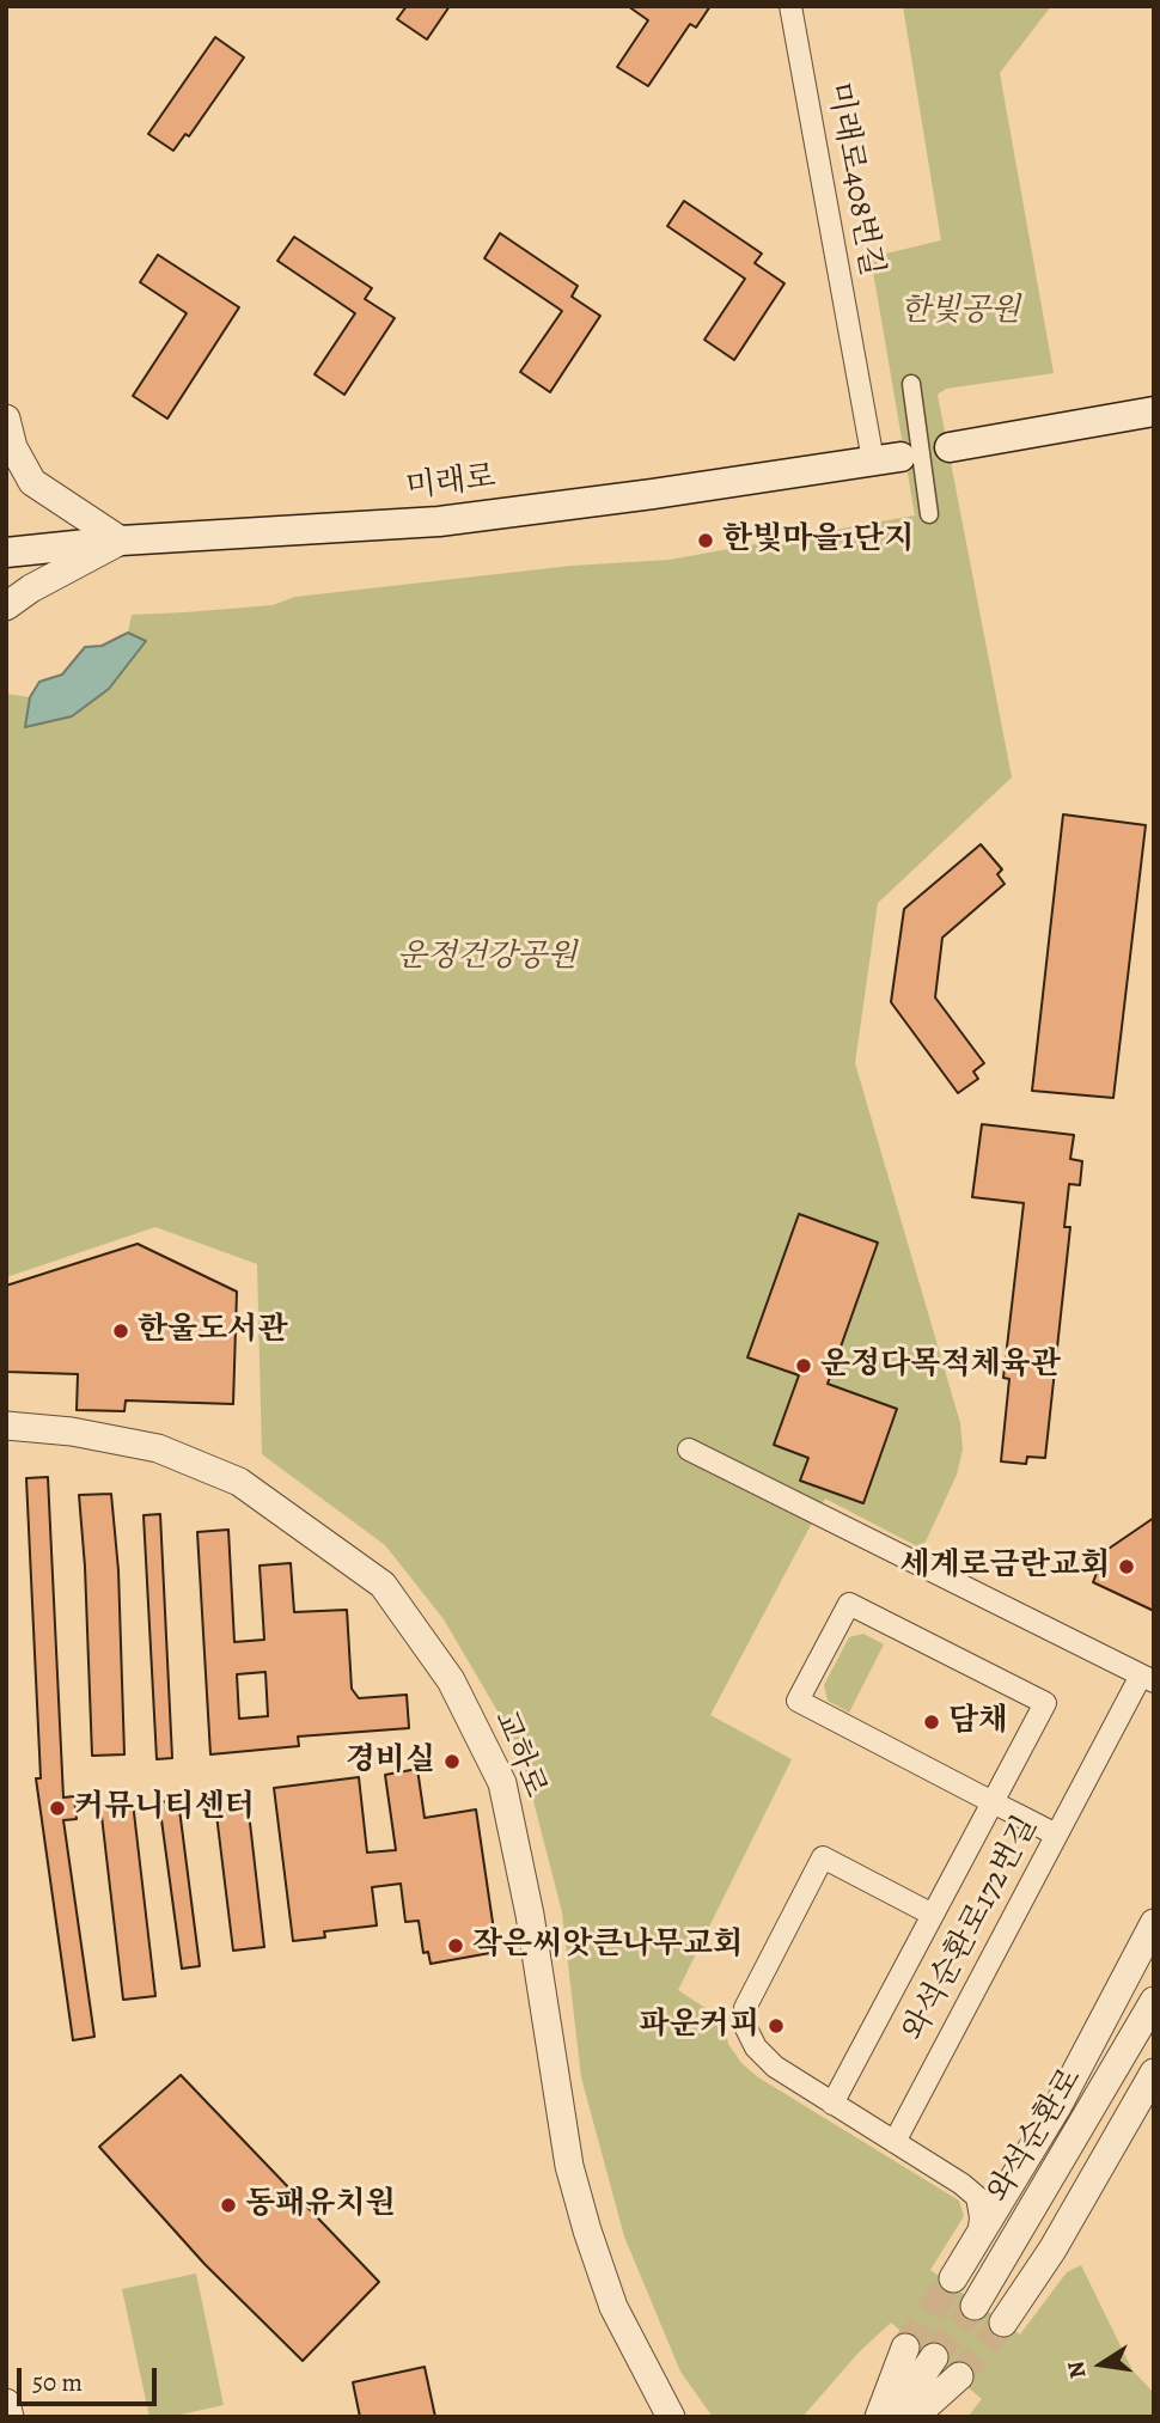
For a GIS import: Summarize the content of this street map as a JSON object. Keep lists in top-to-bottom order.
{
  "streets": {
    "main road": ["미래로"],
    "street": [
      "미래로408번길",
      "교하로",
      "와석순환로172번길",
      "와석순환로"
    ]
  },
  "crossings": [
    ["미래로408번길", "미래로"]
  ],
  "parks": ["한빛공원", "운정건강공원"],
  "places": [
    "한빛마을1단지",
    "한울도서관",
    "운정다목적체육관",
    "세계로금란교회",
    "담채",
    "경비실",
    "커뮤니티센터",
    "작은씨앗큰나무교회",
    "파운커피",
    "동패유치원"
  ],
  "scale_bar": "50 m",
  "north": "left"
}
